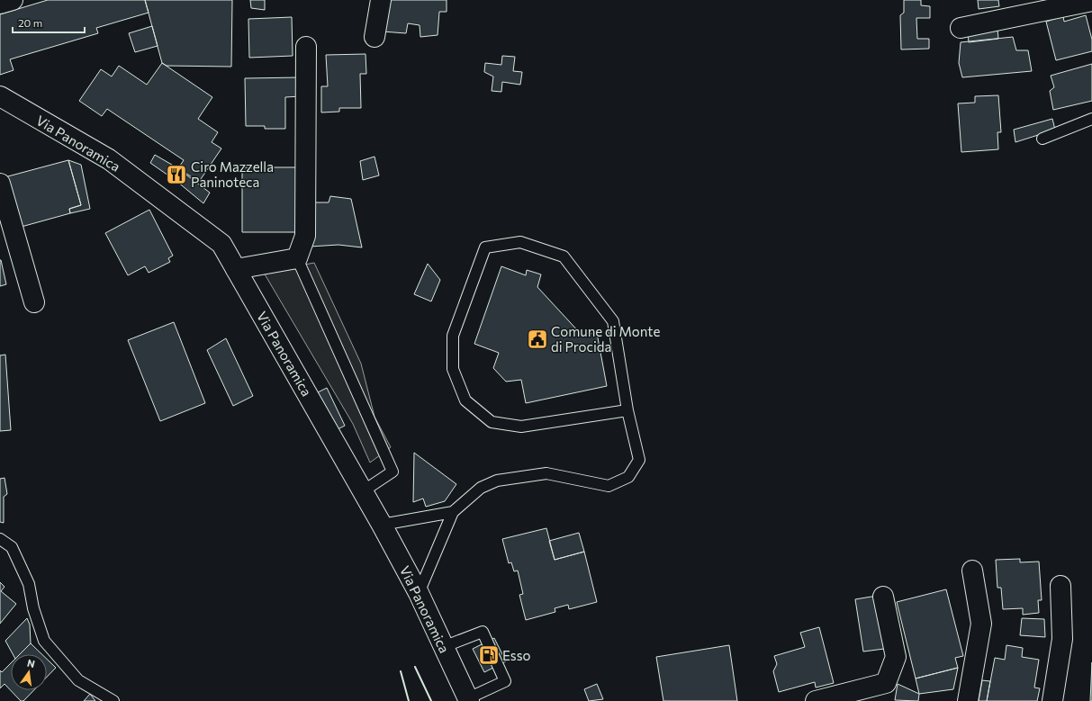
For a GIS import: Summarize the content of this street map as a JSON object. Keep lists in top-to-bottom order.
{
  "streets": {
    "street": ["Via Panoramica"]
  },
  "places": {
    "restaurant": ["Ciro Mazzella Paninoteca"],
    "public building": ["Comune di Monte di Procida"],
    "fuel station": ["Esso"]
  },
  "scale_bar": "20 m",
  "north": "top"
}
